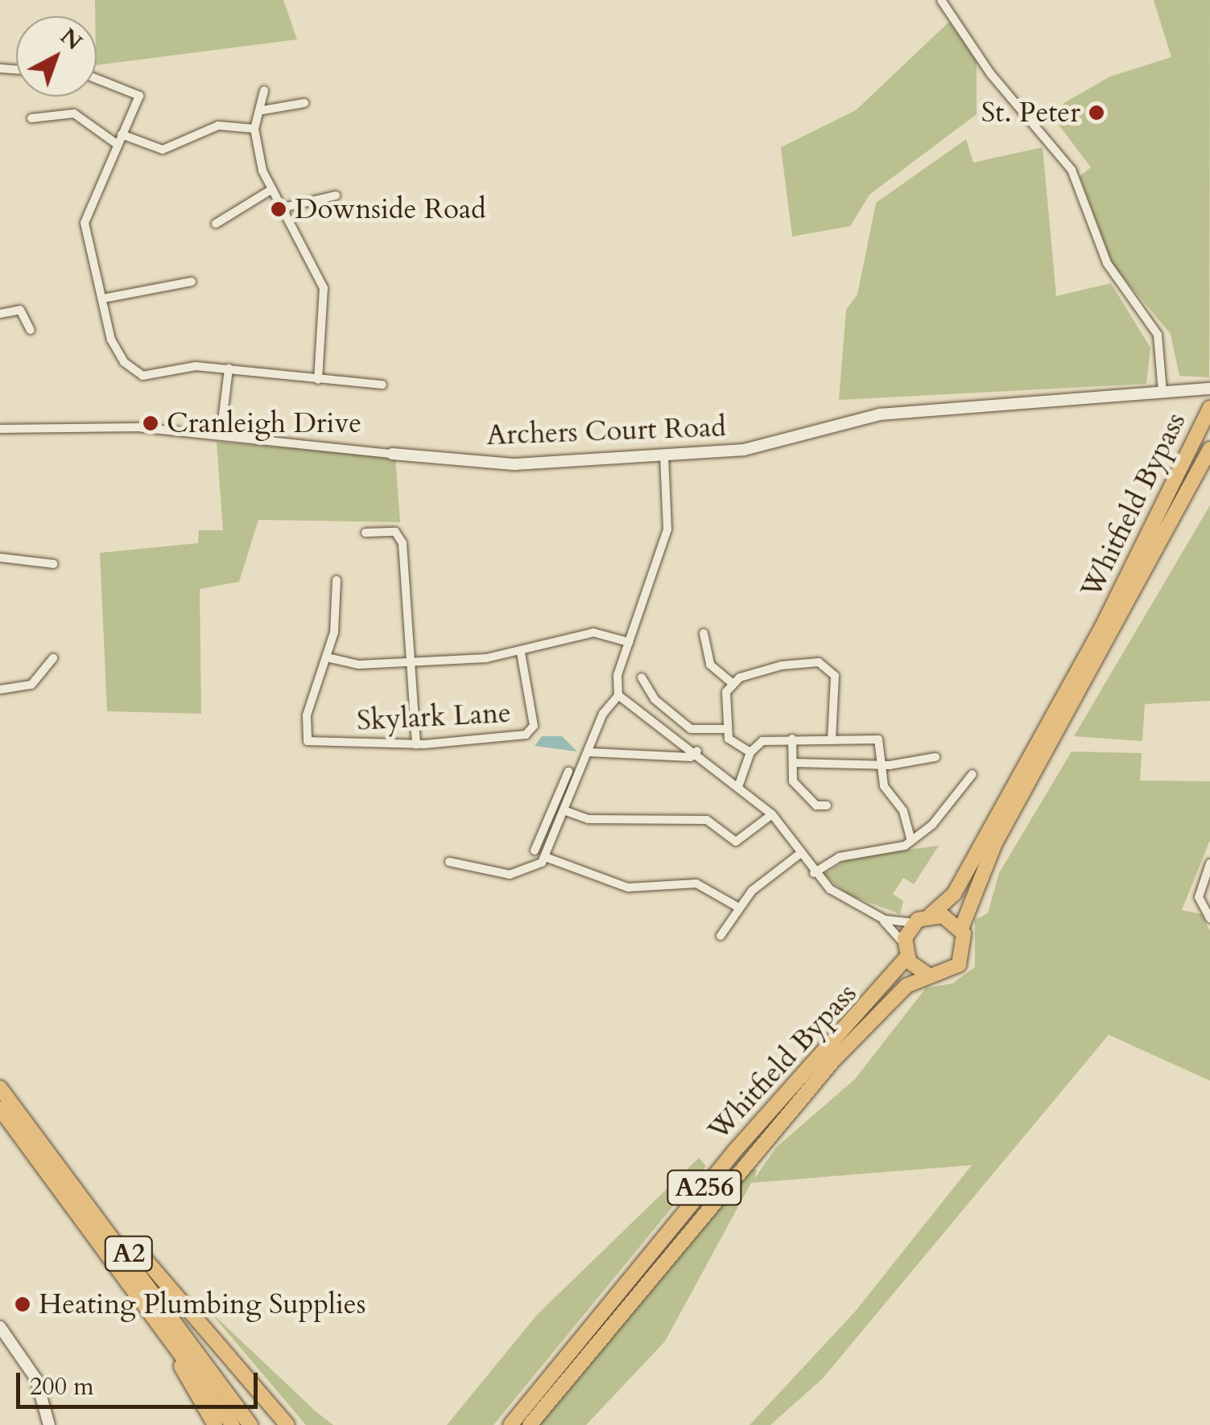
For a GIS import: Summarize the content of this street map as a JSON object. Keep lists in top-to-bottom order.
{
  "streets": {
    "highway": ["Whitfield Bypass", "A256", "A2"],
    "street": ["Archers Court Road", "Skylark Lane"]
  },
  "places": [
    "St. Peter",
    "Downside Road",
    "Cranleigh Drive",
    "Heating Plumbing Supplies"
  ],
  "scale_bar": "200 m",
  "north": "top right"
}
